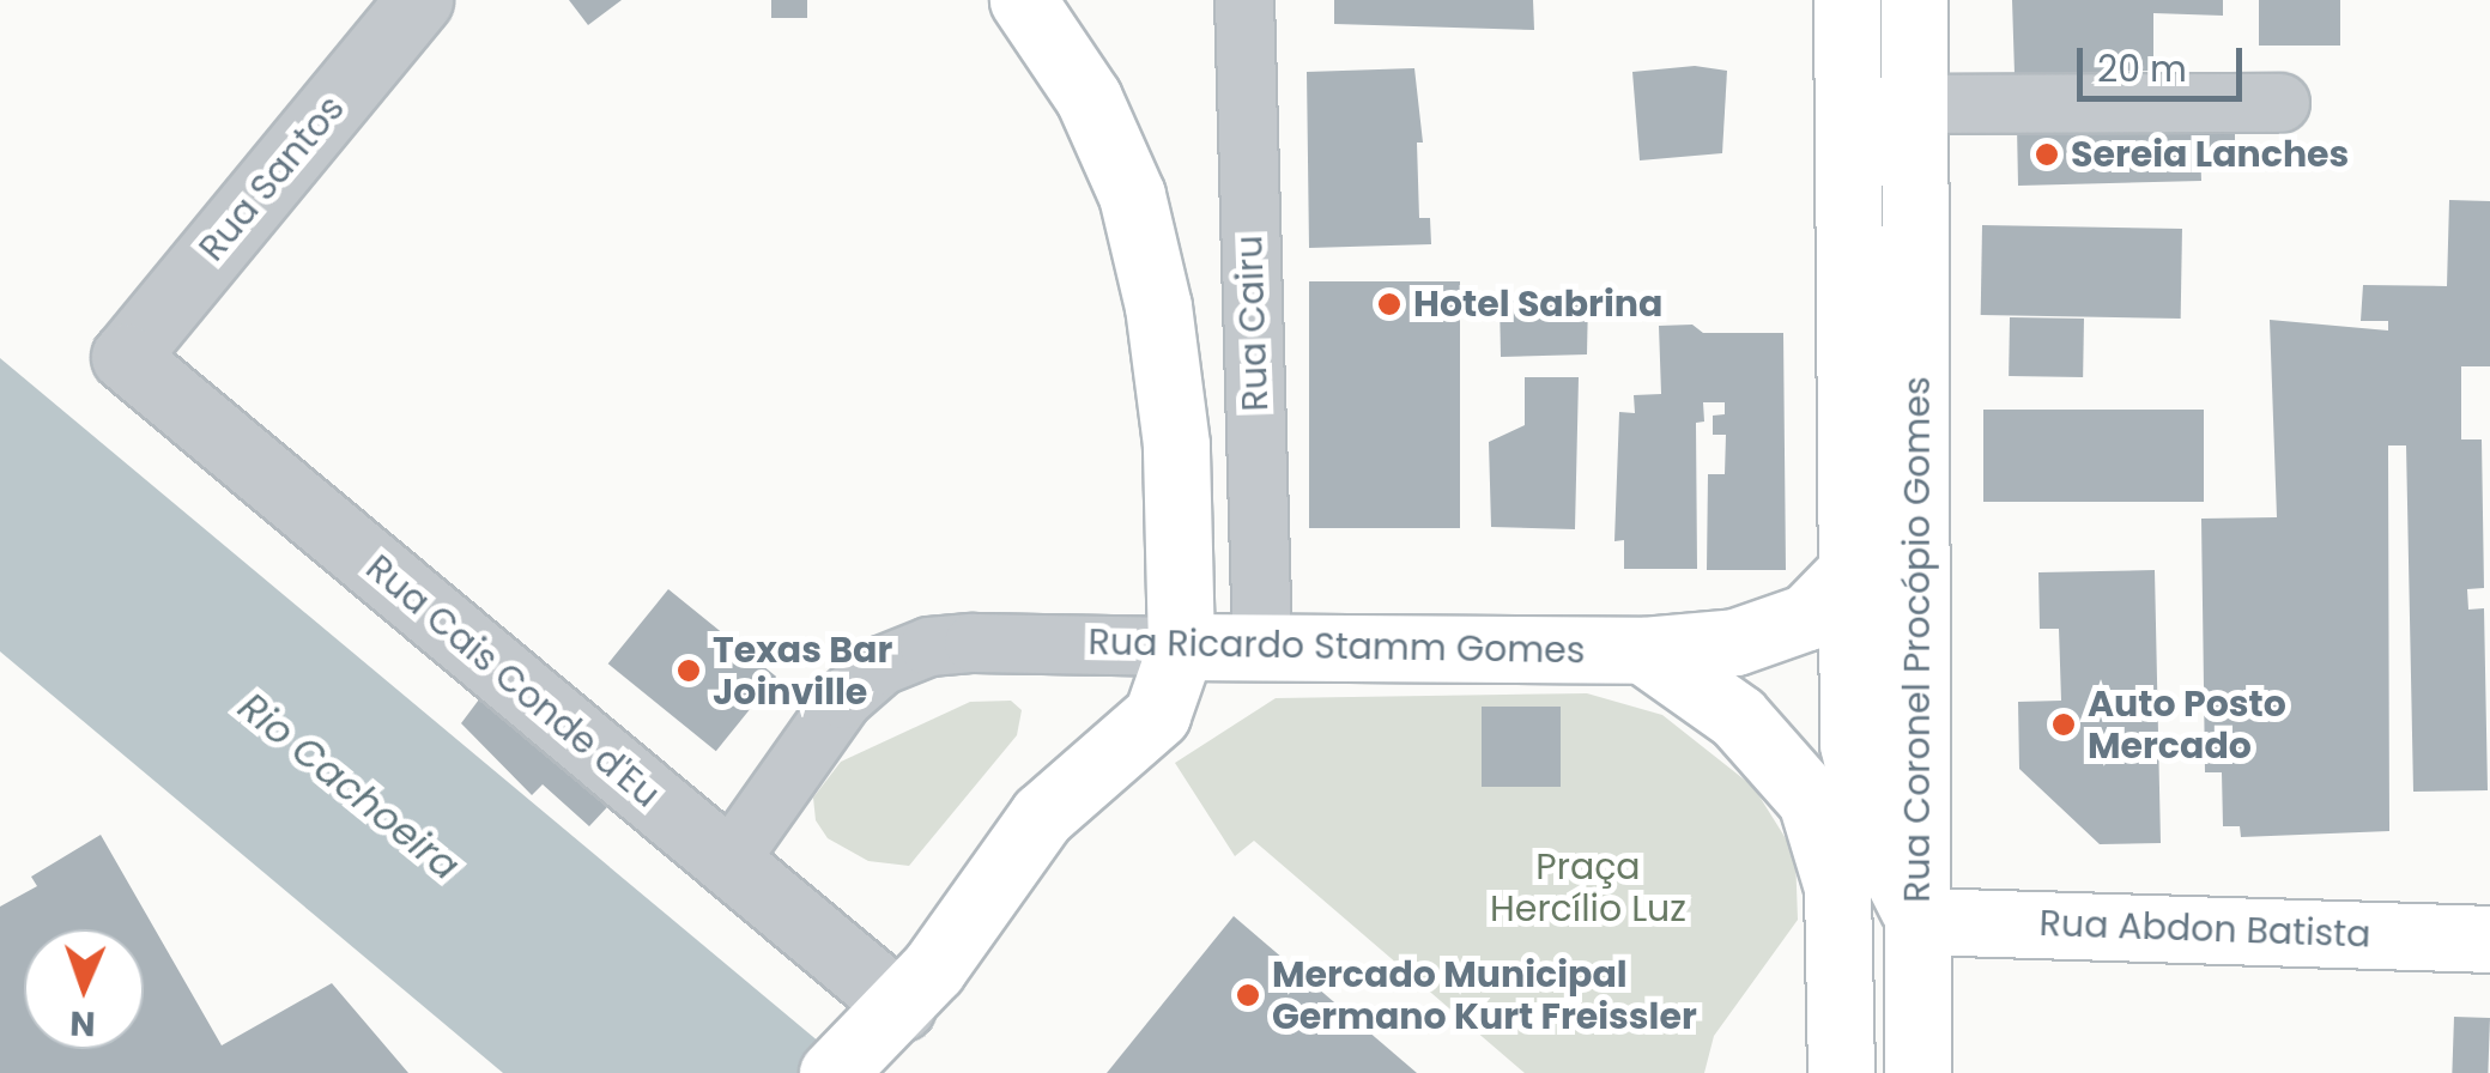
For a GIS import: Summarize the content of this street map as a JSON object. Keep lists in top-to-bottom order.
{
  "streets": {
    "main road": ["Rua Coronel Procópio Gomes", "Rua Ricardo Stamm Gomes", "Rua Abdon Batista"],
    "street": ["Rua Santos", "Rua Cairu", "Rua Cais Conde d'Eu"]
  },
  "crossings": [
    ["Rua Santos", "Rua Cais Conde d'Eu"],
    ["Rua Cairu", "Rua Ricardo Stamm Gomes"],
    ["Rua Coronel Procópio Gomes", "Rua Ricardo Stamm Gomes"],
    ["Rua Coronel Procópio Gomes", "Rua Abdon Batista"],
    ["Rua Ricardo Stamm Gomes", "Rua Cais Conde d'Eu"]
  ],
  "water": ["Rio Cachoeira"],
  "parks": ["Praça Hercílio Luz"],
  "places": [
    "Sereia Lanches",
    "Hotel Sabrina",
    "Texas Bar Joinville",
    "Auto Posto Mercado",
    "Mercado Municipal Germano Kurt Freissler"
  ],
  "scale_bar": "20 m",
  "north": "bottom"
}
